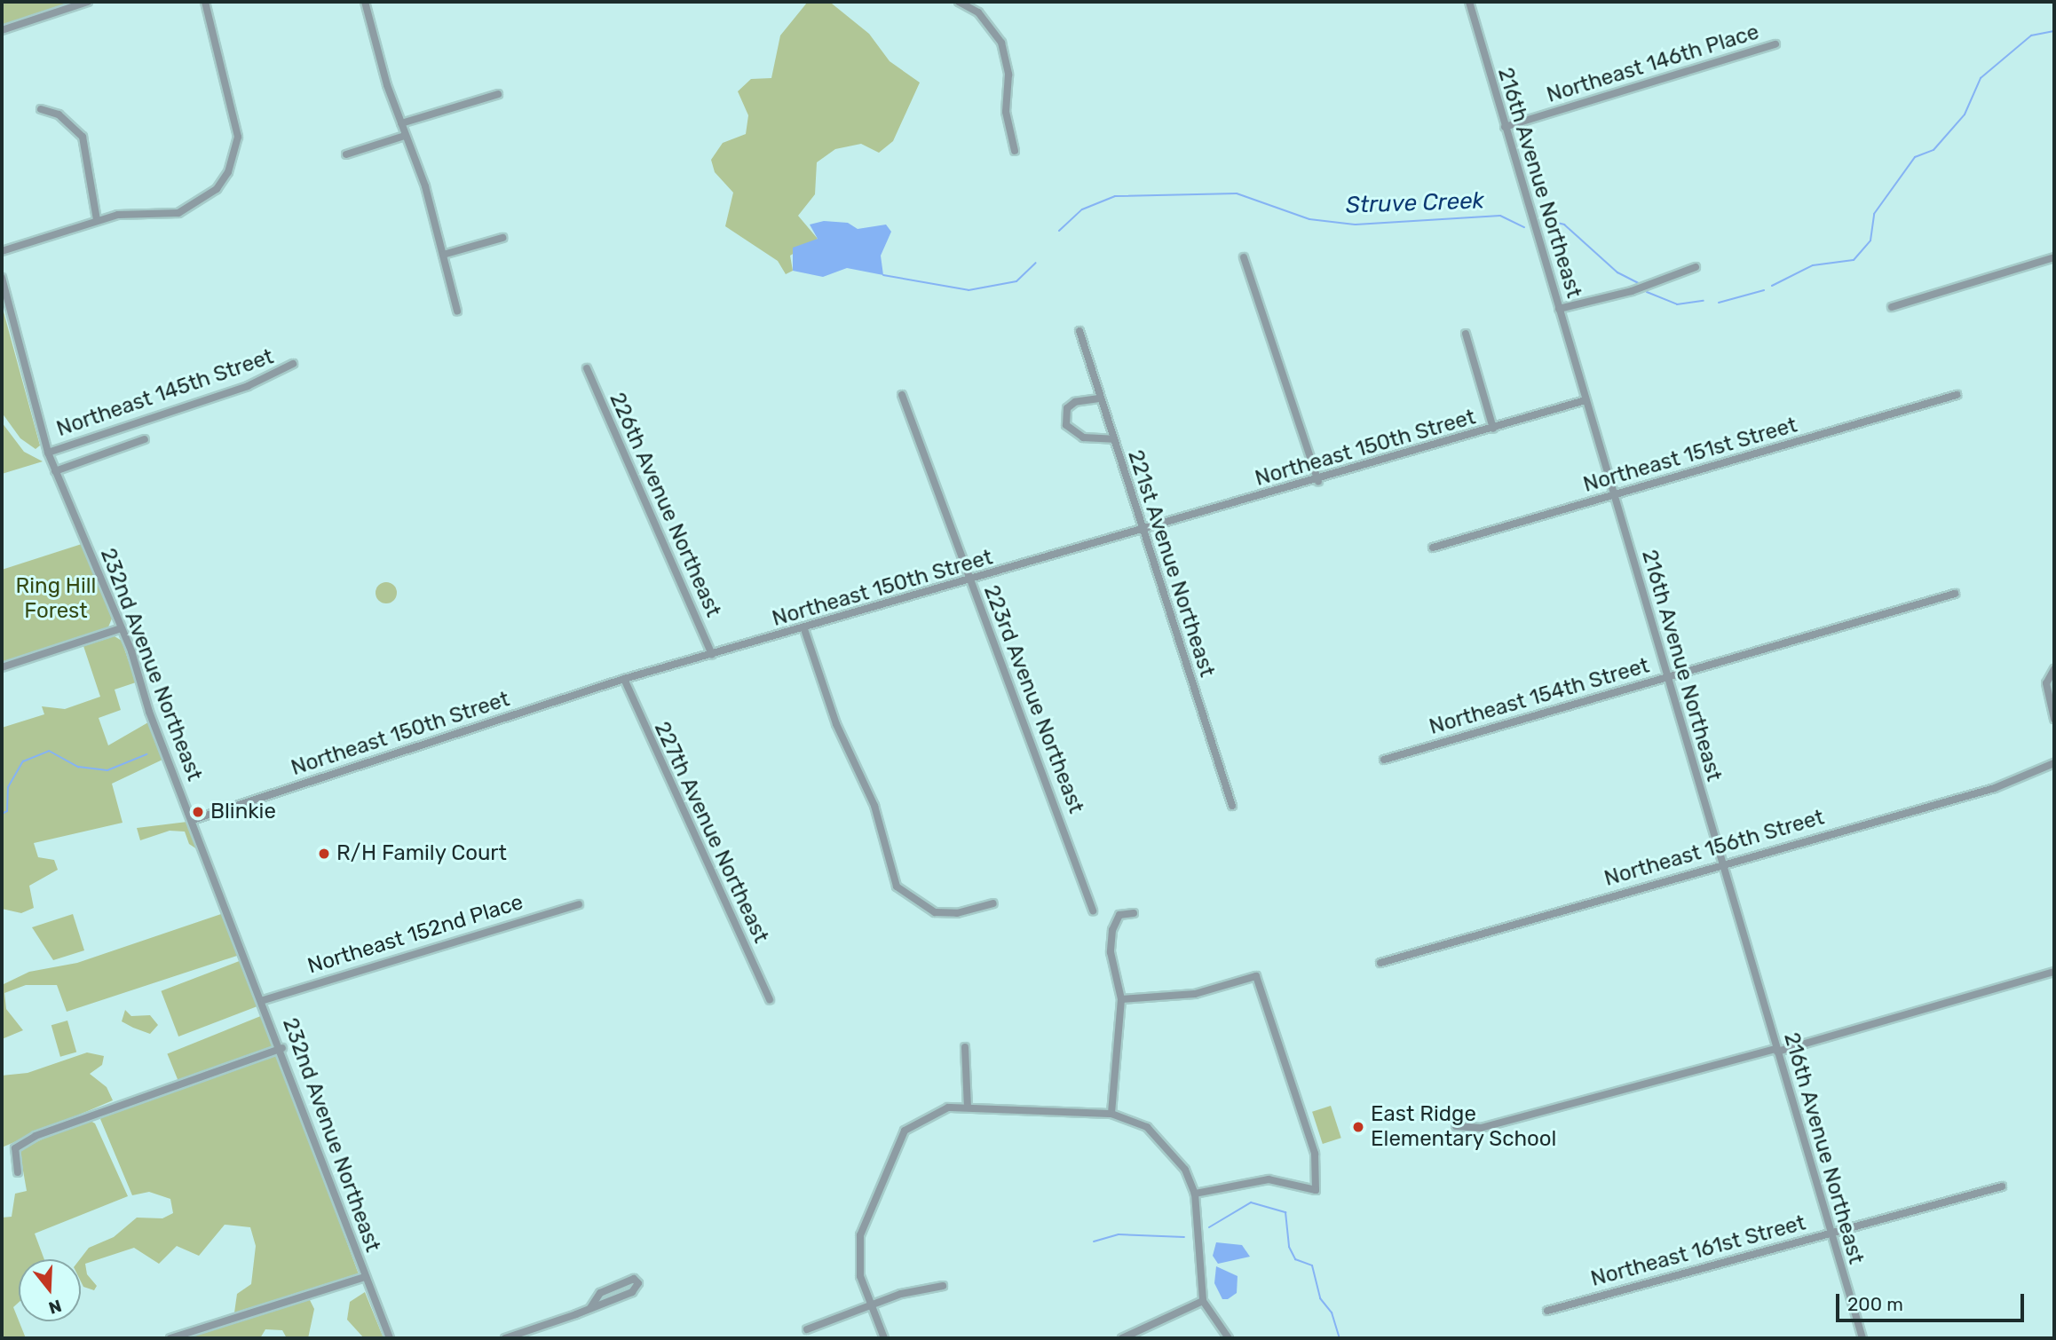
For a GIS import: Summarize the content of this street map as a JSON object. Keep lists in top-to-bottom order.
{
  "streets": {
    "street": [
      "Northeast 146th Place",
      "216th Avenue Northeast",
      "Northeast 145th Street",
      "Northeast 150th Street",
      "Northeast 151st Street",
      "226th Avenue Northeast",
      "221st Avenue Northeast",
      "232nd Avenue Northeast",
      "Northeast 154th Street",
      "223rd Avenue Northeast",
      "227th Avenue Northeast",
      "Northeast 156th Street",
      "Northeast 152nd Place",
      "Northeast 161st Street"
    ]
  },
  "crossings": [
    ["Northeast 146th Place", "216th Avenue Northeast"],
    ["216th Avenue Northeast", "Northeast 150th Street"],
    ["216th Avenue Northeast", "Northeast 151st Street"],
    ["216th Avenue Northeast", "Northeast 154th Street"],
    ["216th Avenue Northeast", "Northeast 156th Street"],
    ["216th Avenue Northeast", "Northeast 161st Street"],
    ["Northeast 145th Street", "232nd Avenue Northeast"],
    ["Northeast 150th Street", "226th Avenue Northeast"],
    ["Northeast 150th Street", "221st Avenue Northeast"],
    ["Northeast 150th Street", "232nd Avenue Northeast"],
    ["Northeast 150th Street", "223rd Avenue Northeast"],
    ["Northeast 150th Street", "227th Avenue Northeast"],
    ["232nd Avenue Northeast", "Northeast 152nd Place"]
  ],
  "water": ["Struve Creek"],
  "parks": ["Ring Hill Forest"],
  "places": ["Blinkie", "R/H Family Court", "East Ridge Elementary School"],
  "scale_bar": "200 m",
  "north": "bottom"
}
